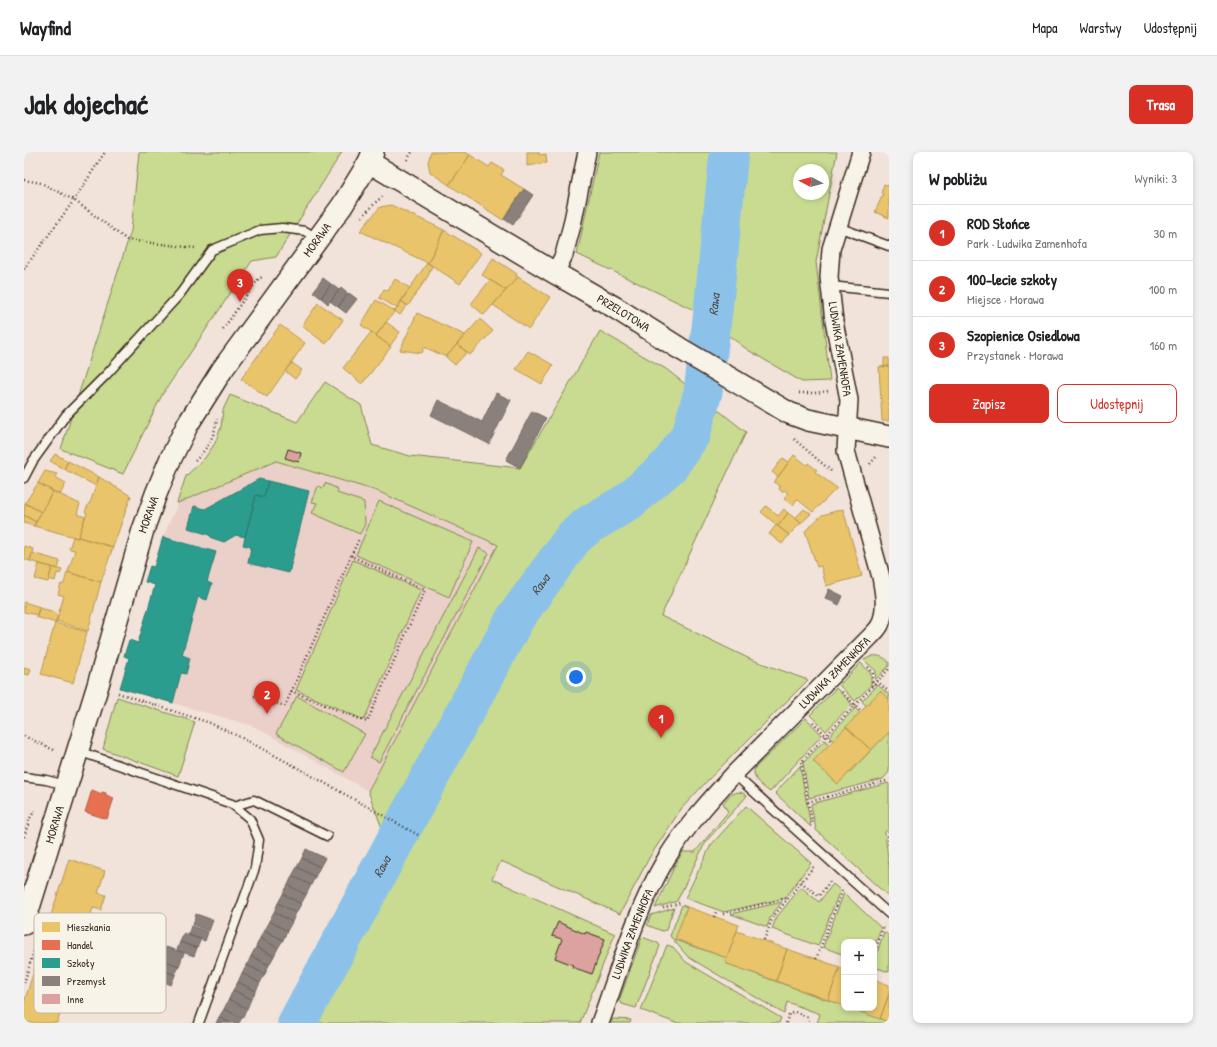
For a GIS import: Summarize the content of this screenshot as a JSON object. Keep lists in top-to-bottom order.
{
  "streets": {
    "street": ["MORAWA", "PRZELOTOWA", "LUDWIKA ZAMENHOFA"]
  },
  "crossings": [
    ["MORAWA", "PRZELOTOWA"],
    ["PRZELOTOWA", "LUDWIKA ZAMENHOFA"]
  ],
  "water": ["Rawa"],
  "legend": [
    "Mieszkania",
    "Handel",
    "Szkoły",
    "Przemysł",
    "Inne"
  ],
  "north": "left",
  "page": {
    "header": "Wayfind",
    "nav": ["Mapa", "Warstwy", "Udostępnij"],
    "title": "Jak dojechać",
    "buttons": [
      "Trasa",
      ["Zapisz", "Udostępnij"]
    ],
    "heading": ["W pobliżu", "Wyniki: 3"],
    "list": [
      {
        "mark": "1",
        "name": "ROD Słońce",
        "note": "Park · Ludwika Zamenhofa",
        "value": "30 m"
      },
      {
        "mark": "2",
        "name": "100-lecie szkoły",
        "note": "Miejsce · Morawa",
        "value": "100 m"
      },
      {
        "mark": "3",
        "name": "Szopienice Osiedlowa",
        "note": "Przystanek · Morawa",
        "value": "160 m"
      }
    ],
    "pins": ["3", "2", "1"],
    "map_buttons": ["+", "−"]
  }
}
